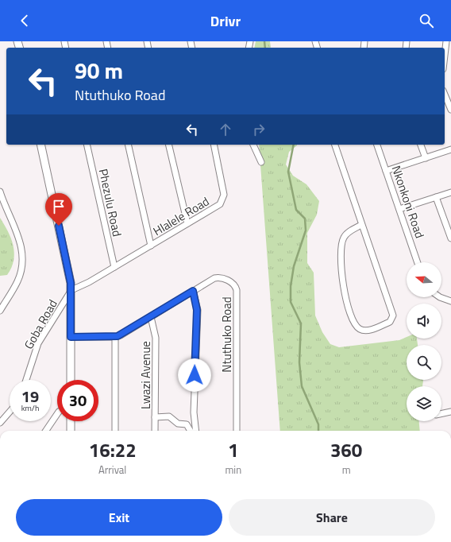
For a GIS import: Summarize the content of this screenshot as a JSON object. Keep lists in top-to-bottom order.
{
  "streets": {
    "street": [
      "Nkonkoni Road",
      "Phezulu Road",
      "Hlalele Road",
      "Goba Road",
      "Ntuthuko Road",
      "Lwazi Avenue"
    ]
  },
  "crossings": [
    ["Phezulu Road", "Hlalele Road"],
    ["Hlalele Road", "Goba Road"],
    ["Ntuthuko Road", "Lwazi Avenue"]
  ],
  "north": "left",
  "page": {
    "header": "Drivr",
    "turn": ["90 m", "Ntuthuko Road"],
    "speed": "19 km/h",
    "limit": "30",
    "eta": [
      "16:22",
      "Arrival",
      "1",
      "min",
      "360",
      "m"
    ],
    "buttons": ["Exit", "Share"]
  }
}
